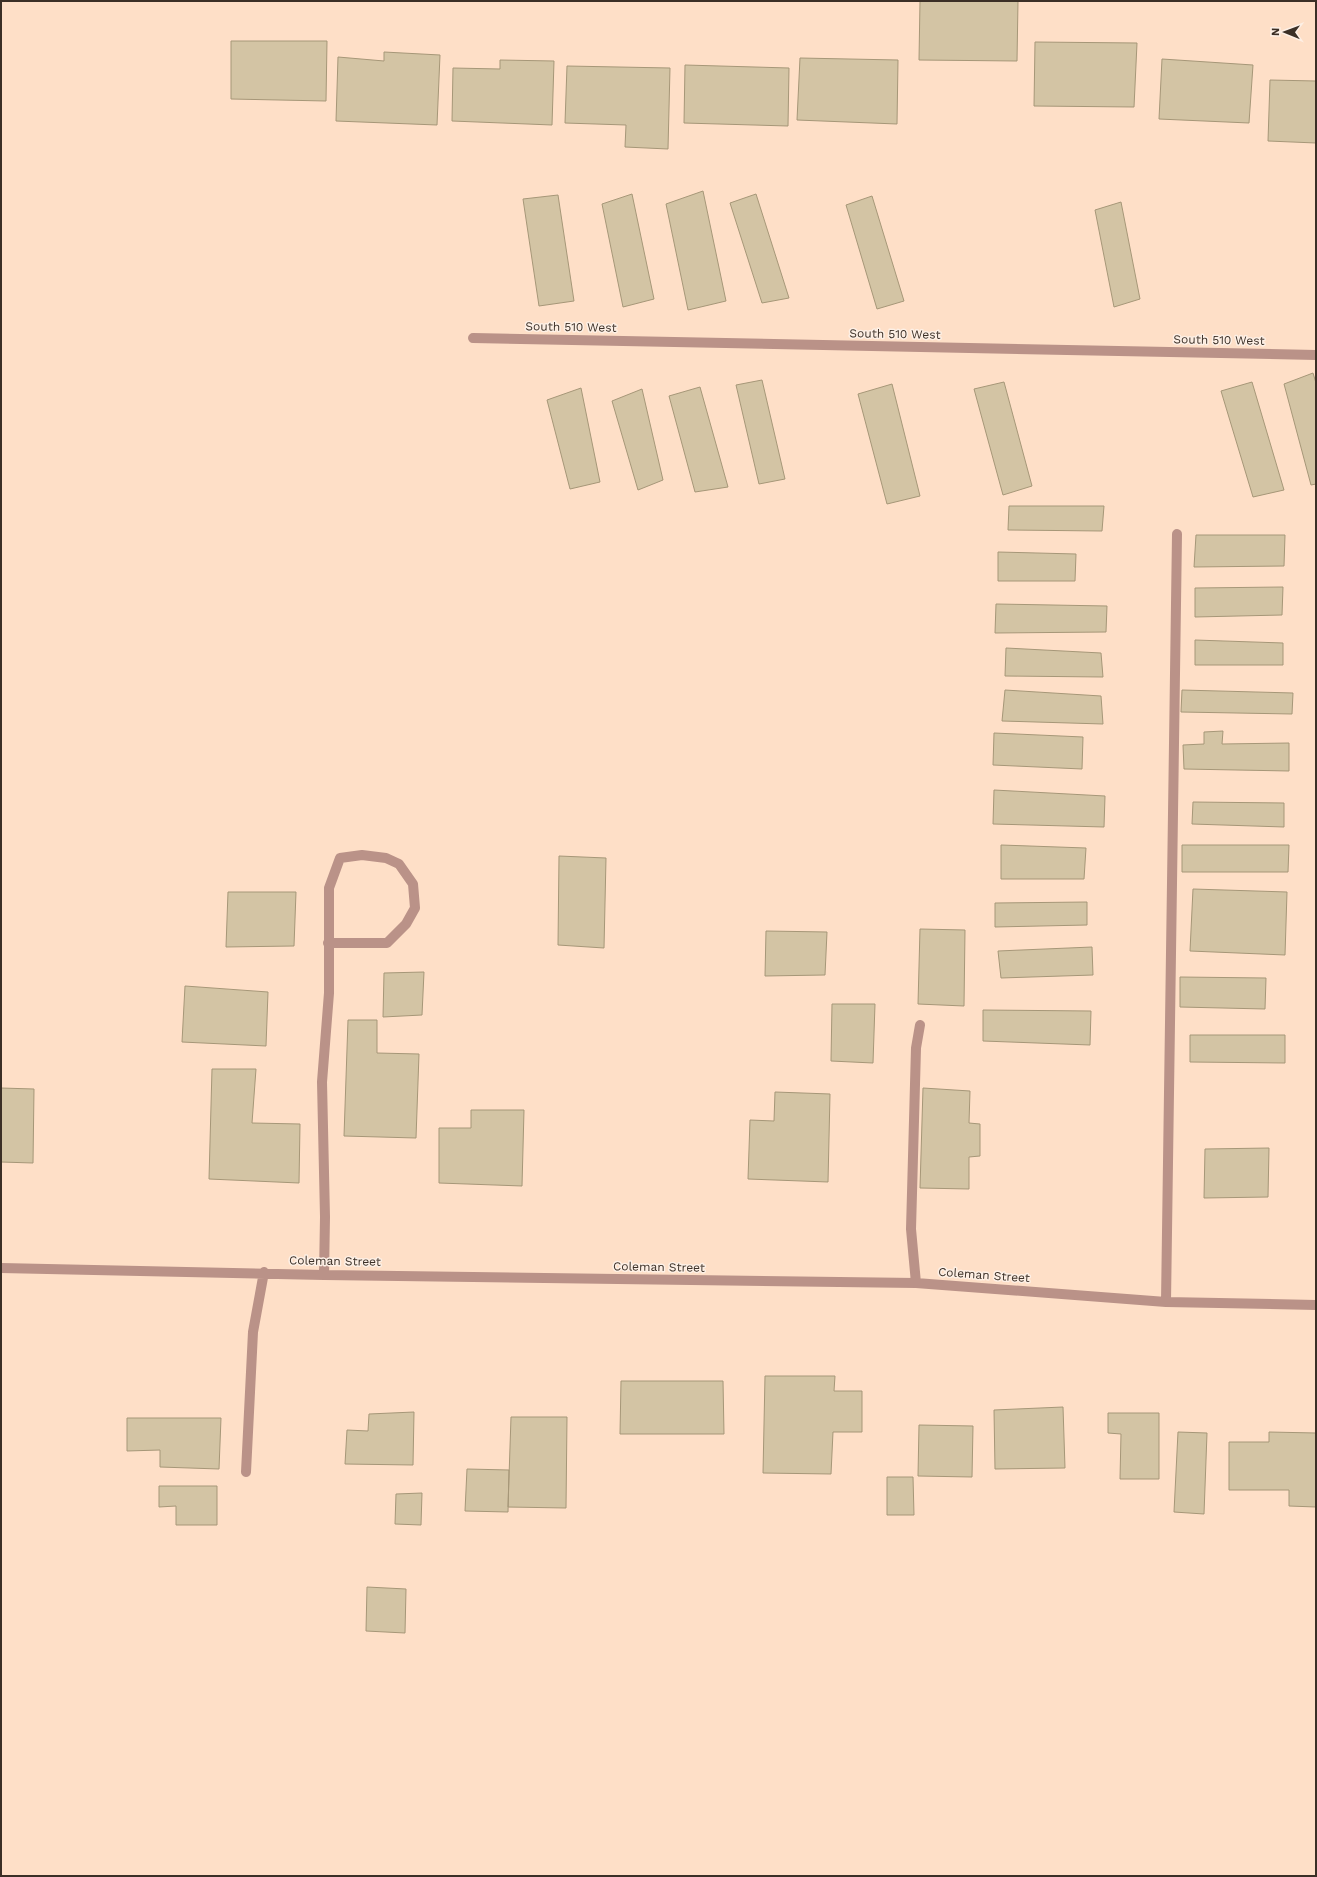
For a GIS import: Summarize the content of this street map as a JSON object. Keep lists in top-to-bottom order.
{
  "streets": {
    "street": ["South 510 West", "Coleman Street"]
  },
  "north": "left"
}
